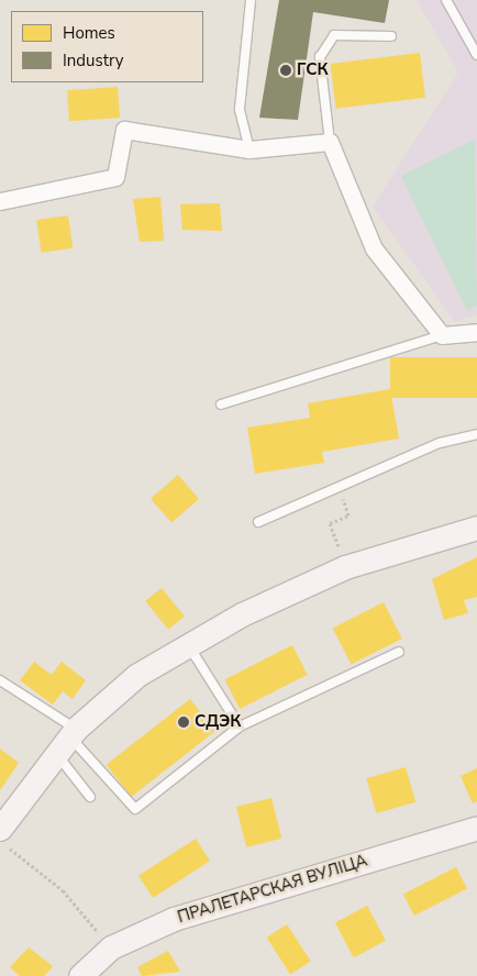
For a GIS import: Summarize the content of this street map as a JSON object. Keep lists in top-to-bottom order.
{
  "streets": {
    "main road": ["ПРАЛЕТАРСКАЯ ВУЛІЦА"]
  },
  "places": ["ГСК", "СДЭК"],
  "legend": ["Homes", "Industry"]
}
